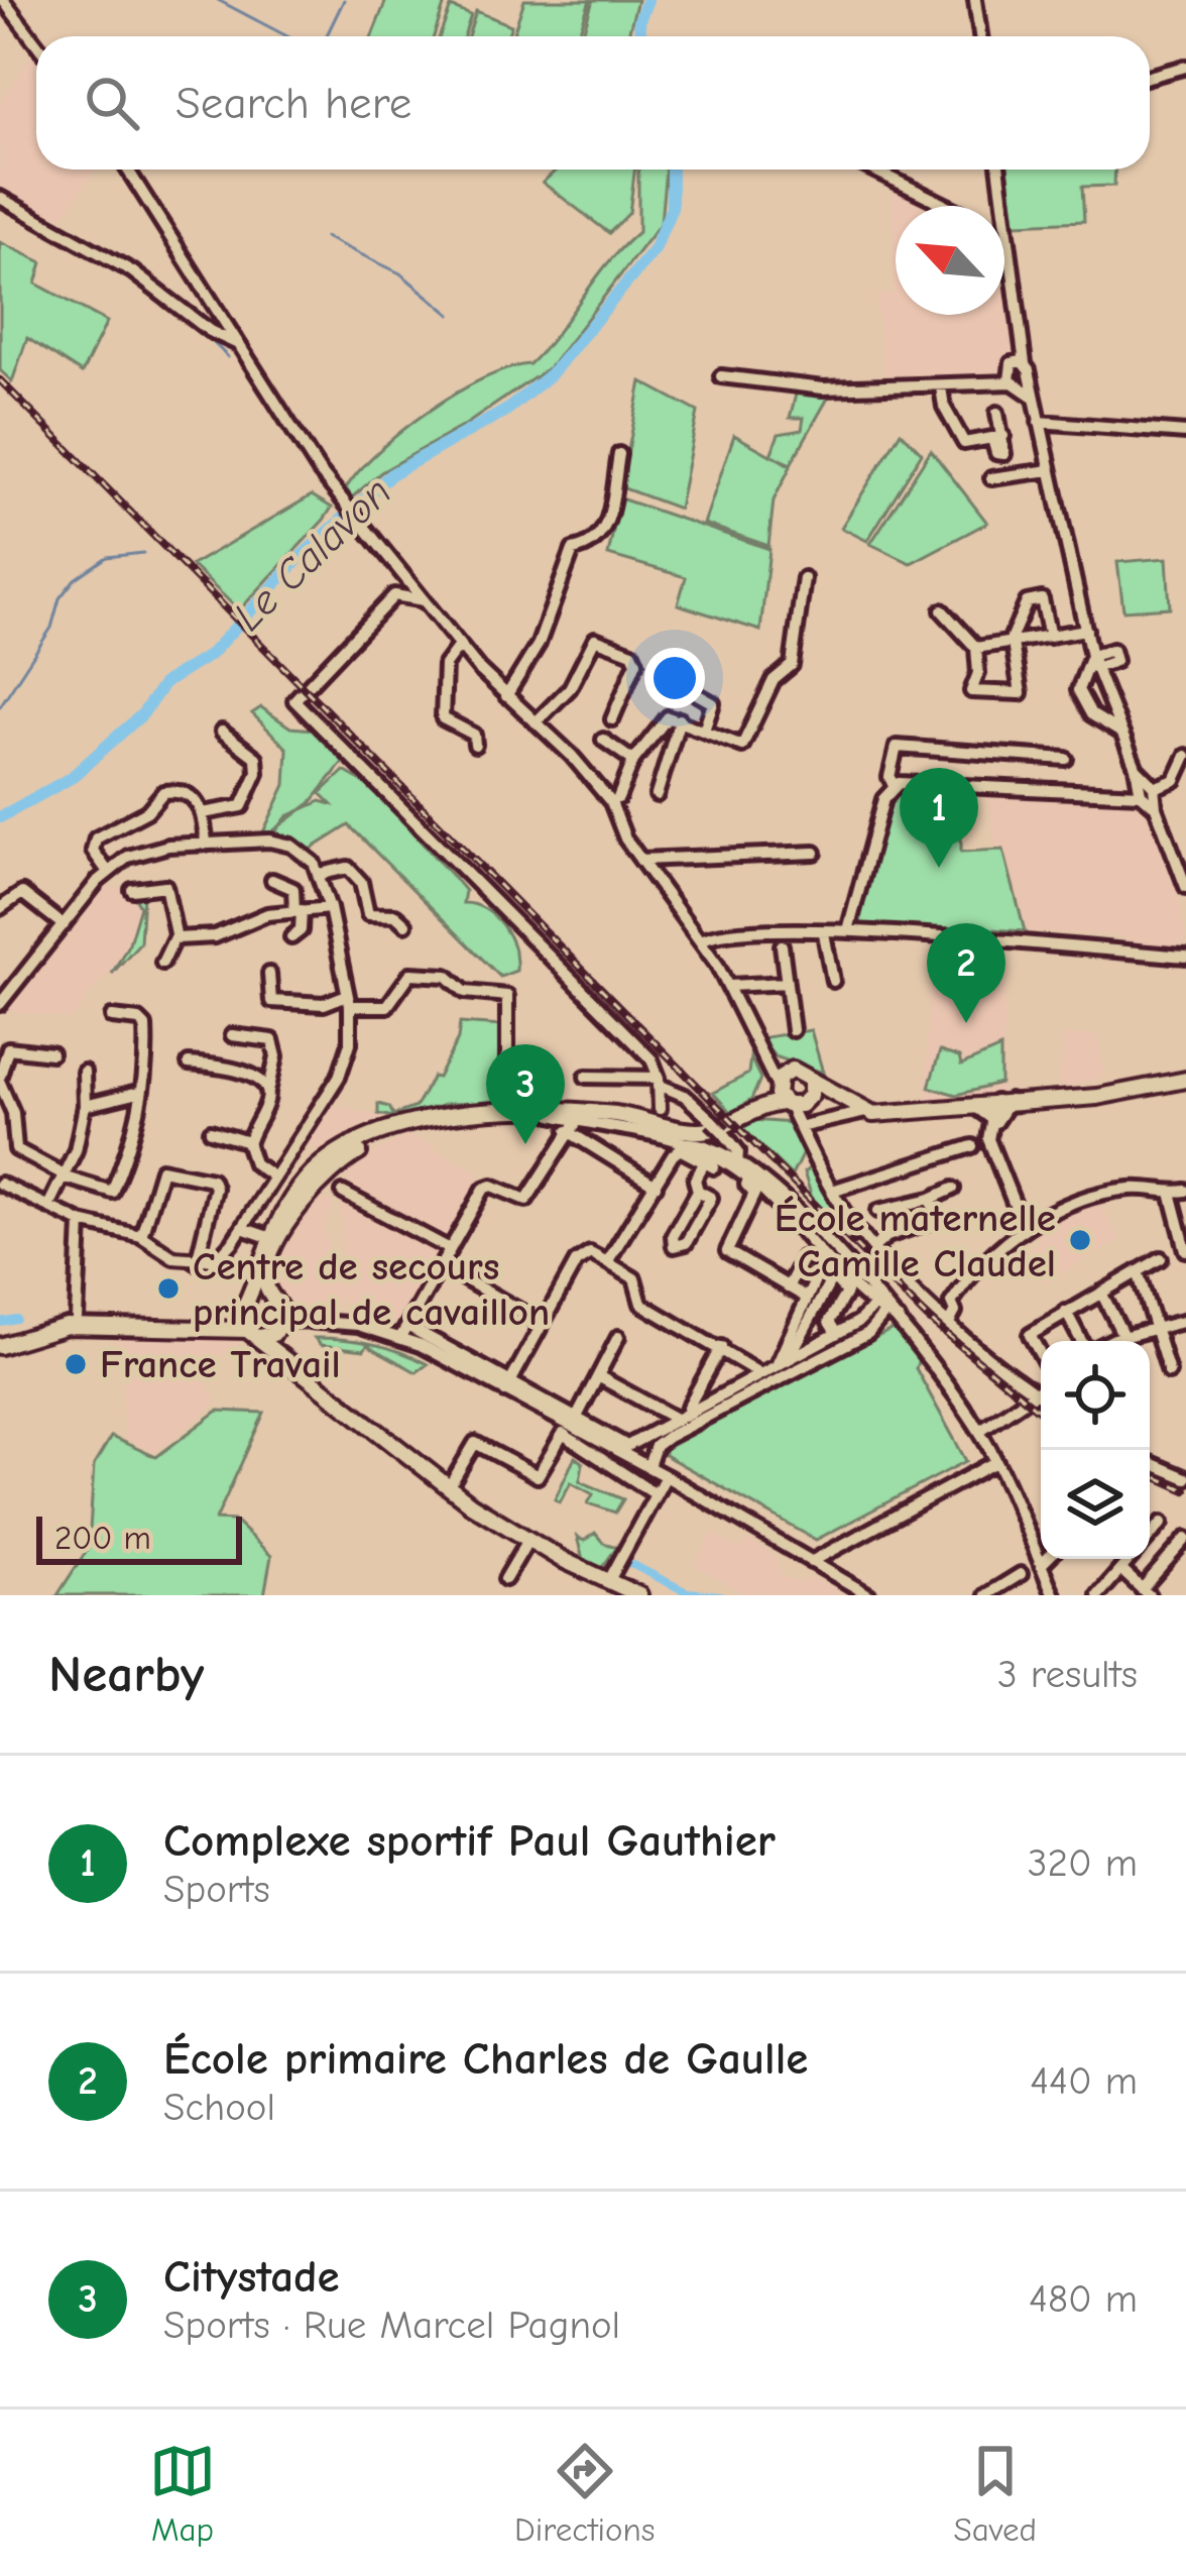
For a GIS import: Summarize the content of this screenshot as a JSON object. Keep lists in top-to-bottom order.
{
  "water": ["Le Calavon"],
  "places": ["École maternelle Camille Claudel", "Centre de secours principal de cavaillon", "France Travail"],
  "scale_bar": "200 m",
  "north": "top left",
  "page": {
    "search": "Search here",
    "pins": ["1", "2", "3"],
    "scale": "200 m",
    "heading": ["Nearby", "3 results"],
    "list": [
      {
        "mark": "1",
        "name": "Complexe sportif Paul Gauthier",
        "note": "Sports",
        "value": "320 m"
      },
      {
        "mark": "2",
        "name": "École primaire Charles de Gaulle",
        "note": "School",
        "value": "440 m"
      },
      {
        "mark": "3",
        "name": "Citystade",
        "note": "Sports · Rue Marcel Pagnol",
        "value": "480 m"
      }
    ],
    "nav": ["Map", "Directions", "Saved"]
  }
}
